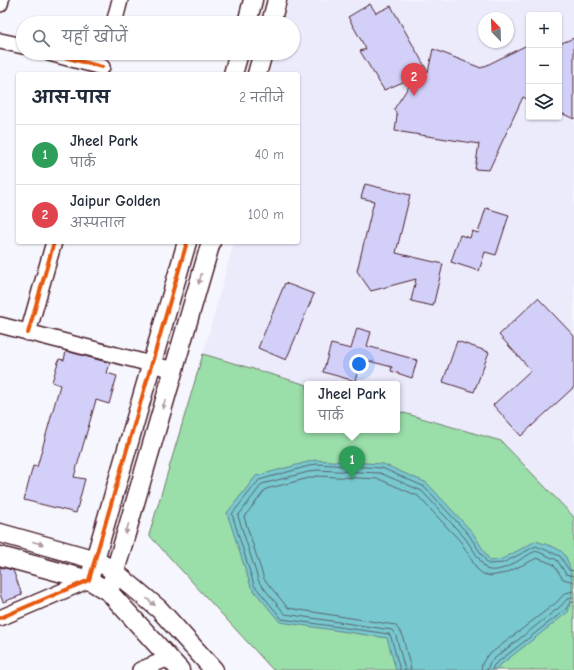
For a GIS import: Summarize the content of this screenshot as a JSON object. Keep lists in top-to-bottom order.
{
  "north": "top left",
  "page": {
    "map_buttons": ["+", "−"],
    "search": "यहाँ खोजें",
    "pins": ["2", "1"],
    "heading": ["आस-पास", "2 नतीजे"],
    "list": [
      {
        "mark": "1",
        "name": "Jheel Park",
        "note": "पार्क",
        "value": "40 m"
      },
      {
        "mark": "2",
        "name": "Jaipur Golden",
        "note": "अस्पताल",
        "value": "100 m"
      }
    ],
    "popup": ["Jheel Park", "पार्क"]
  }
}
